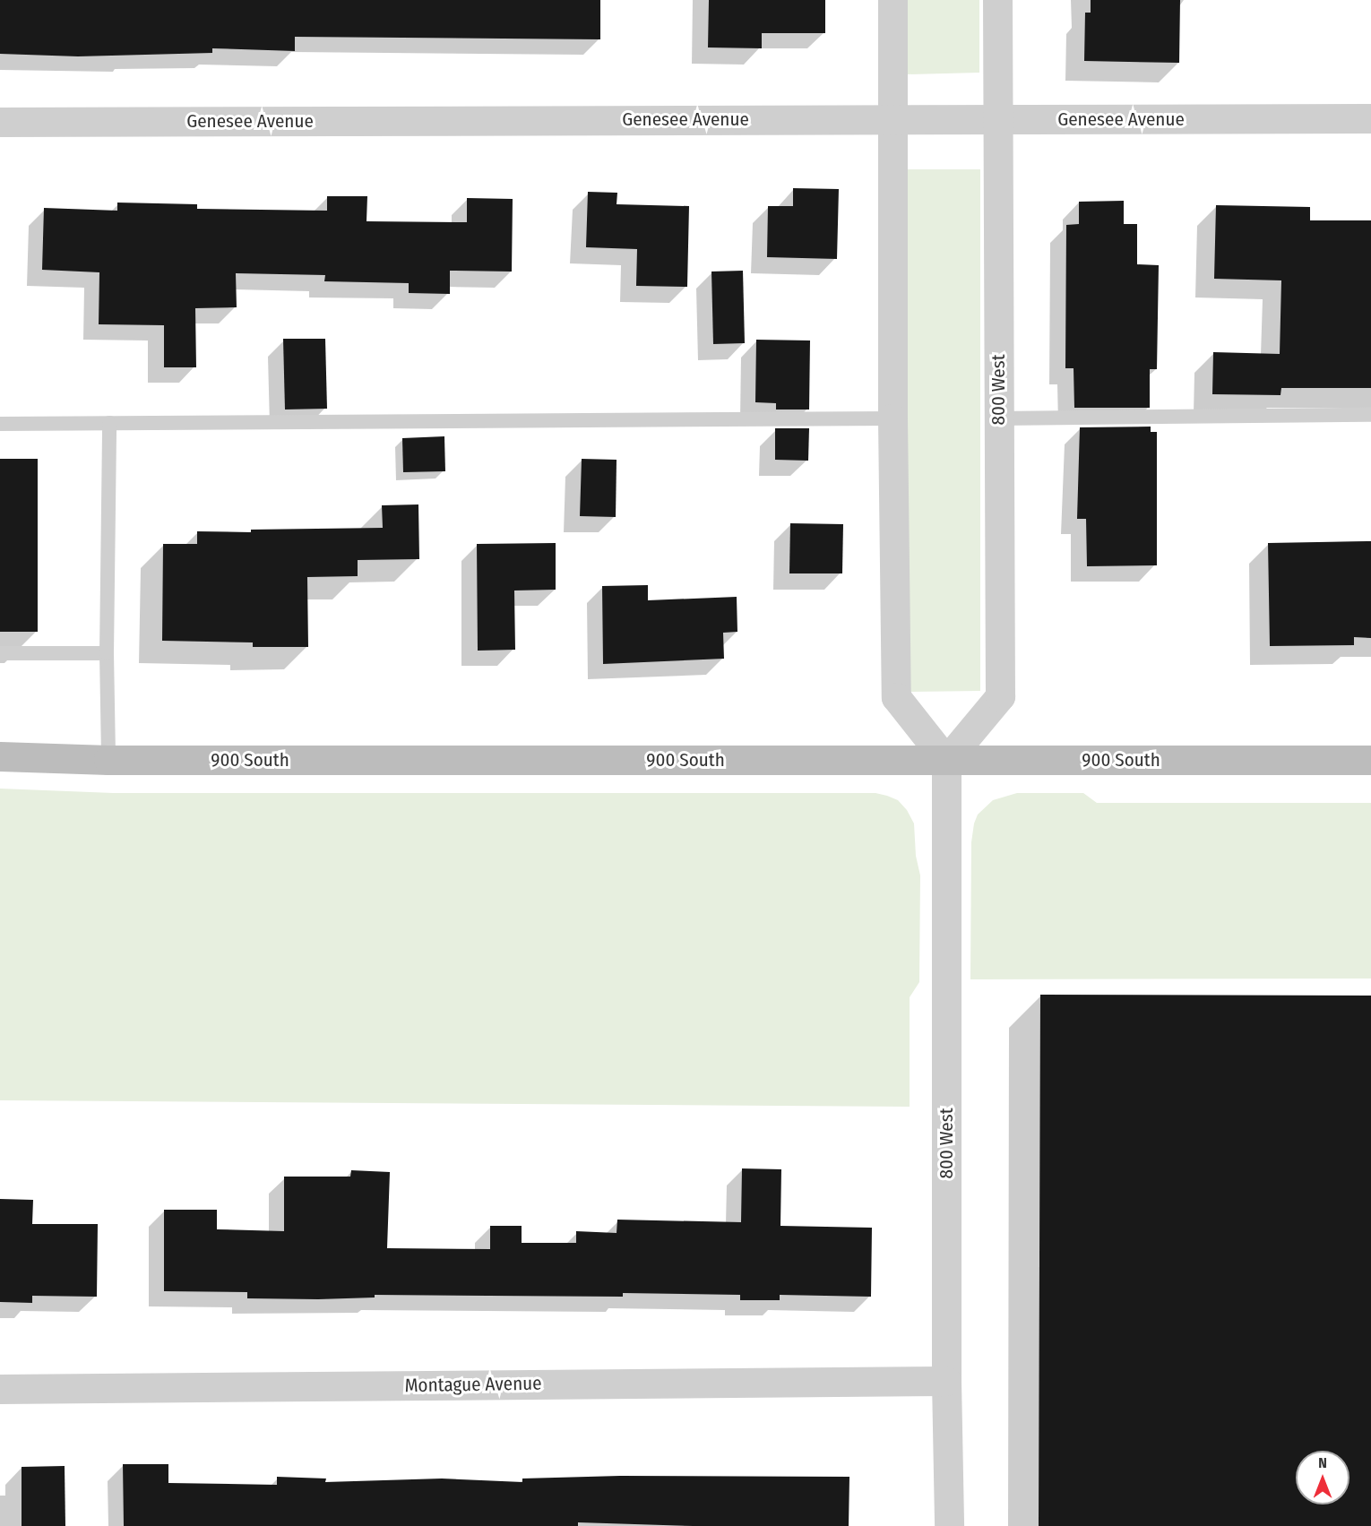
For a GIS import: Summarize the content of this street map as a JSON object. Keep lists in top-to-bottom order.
{
  "streets": {
    "street": [
      "Genesee Avenue",
      "800 West",
      "900 South",
      "Montague Avenue"
    ]
  },
  "crossings": [
    ["Genesee Avenue", "800 West"],
    ["800 West", "900 South"],
    ["800 West", "Montague Avenue"]
  ],
  "north": "top"
}
